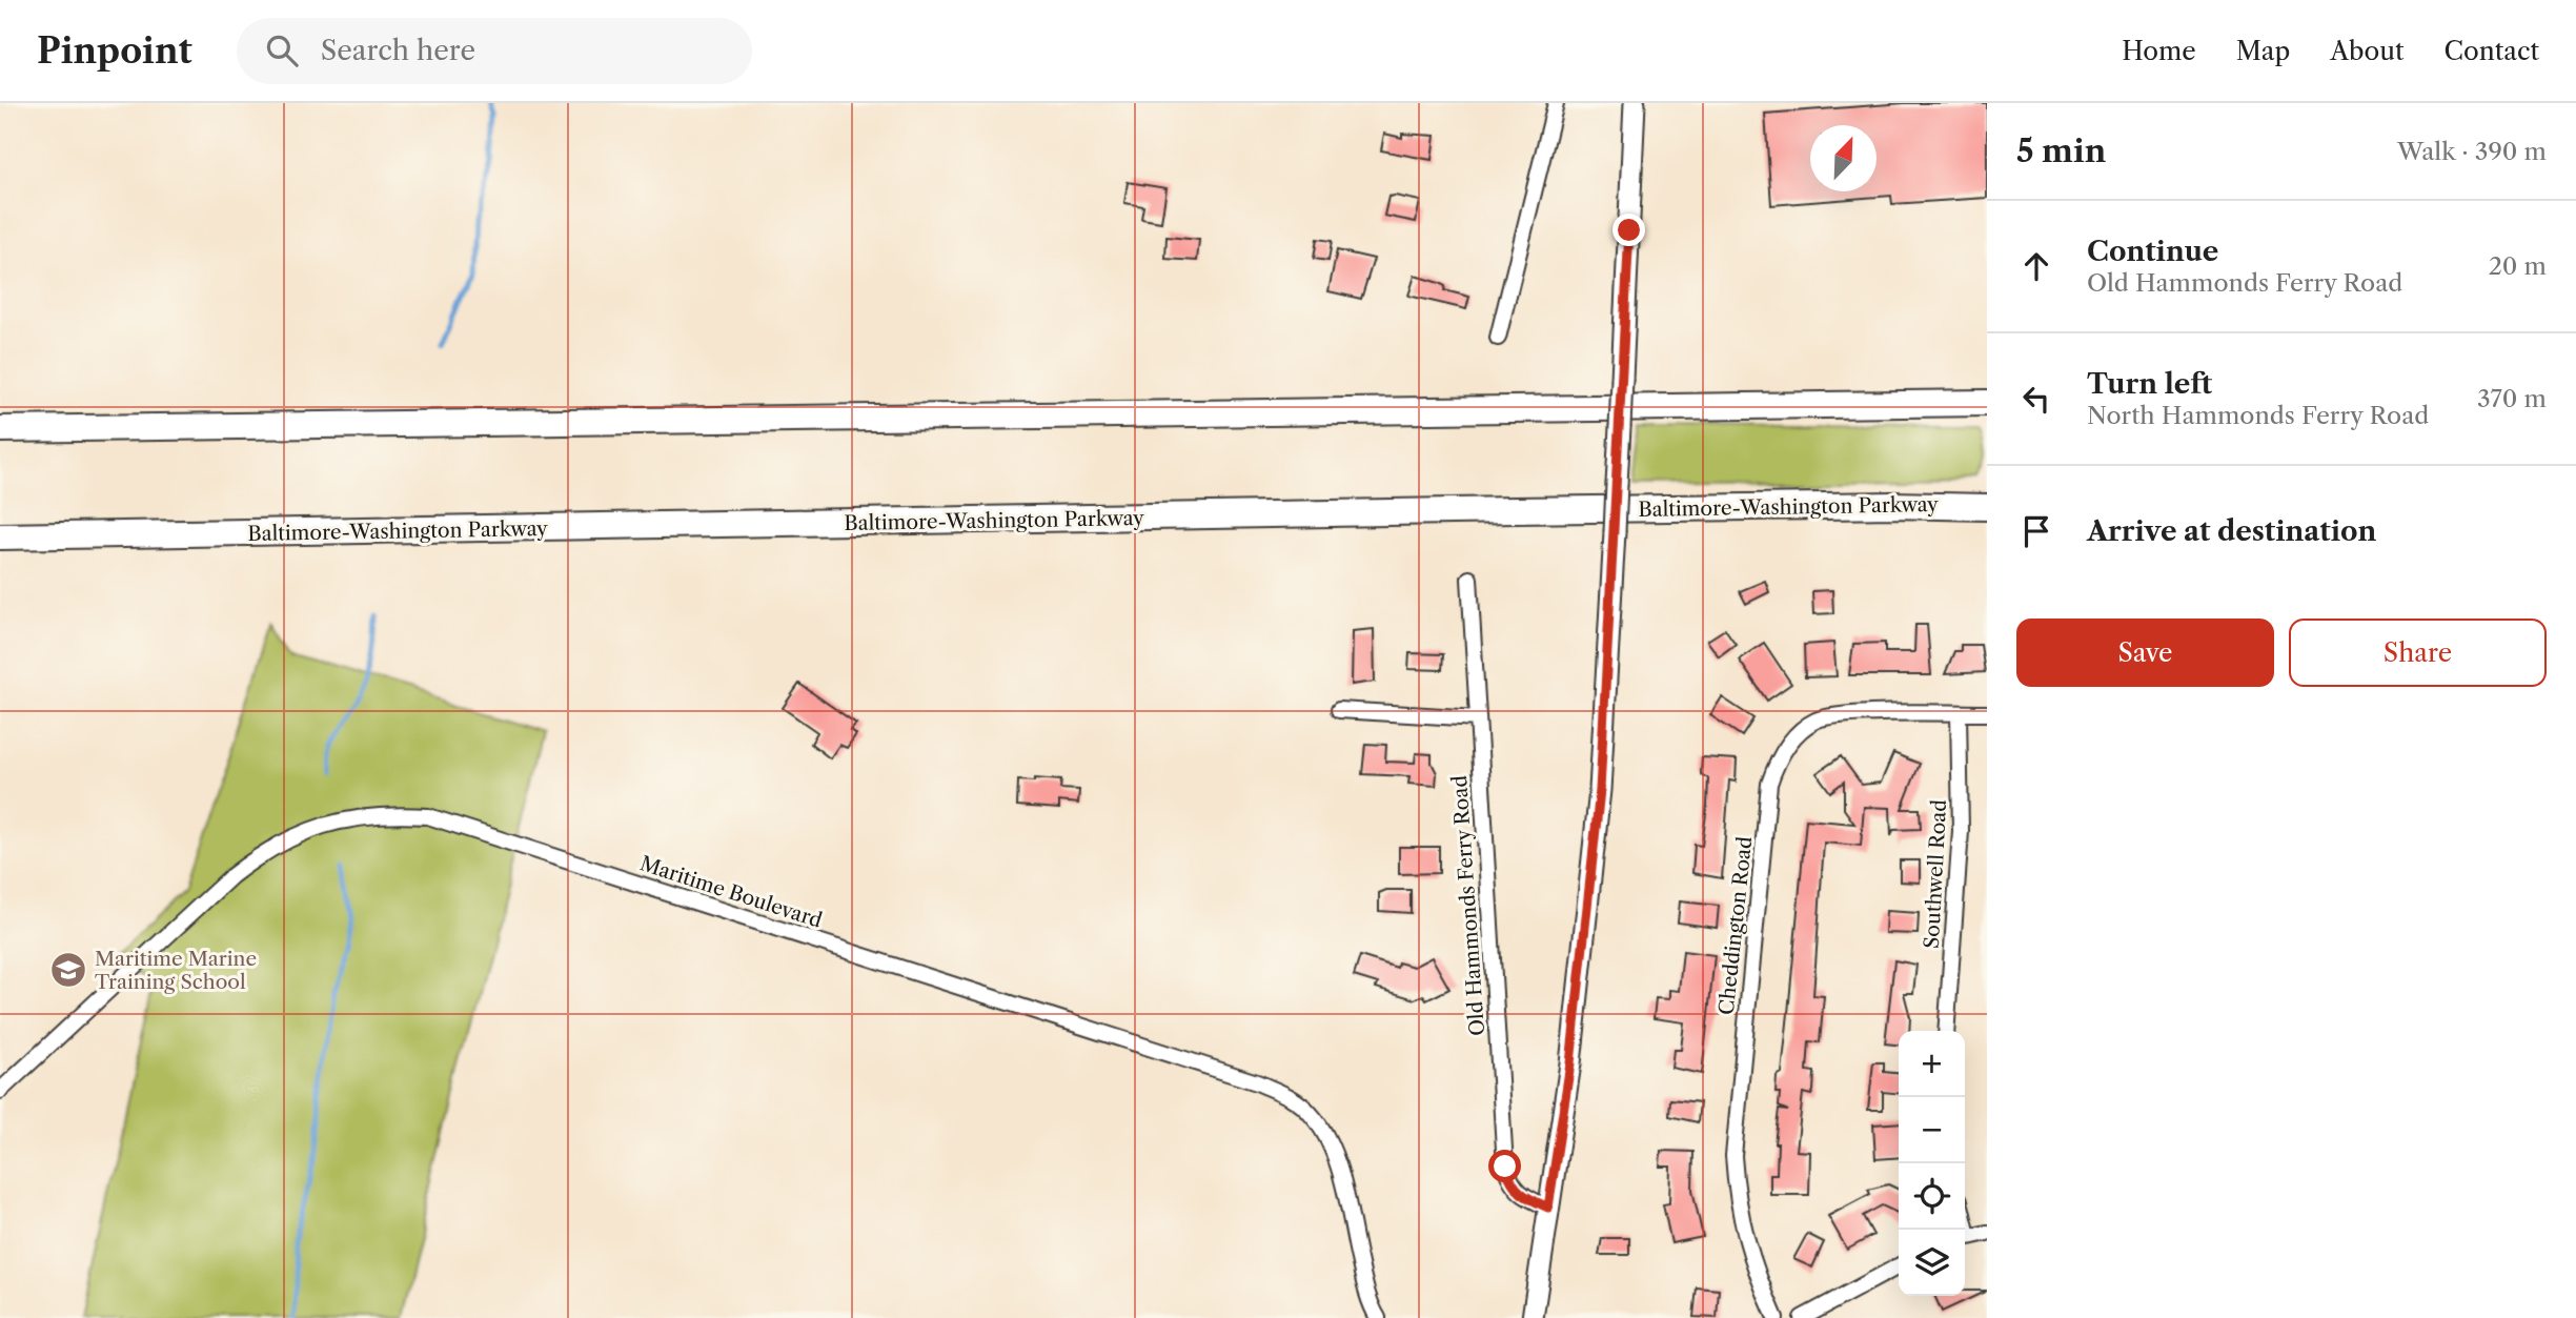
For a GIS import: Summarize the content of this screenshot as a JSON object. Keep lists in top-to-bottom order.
{
  "streets": {
    "highway": ["Baltimore-Washington Parkway"],
    "street": [
      "Southwell Road",
      "Maritime Boulevard",
      "Old Hammonds Ferry Road",
      "Cheddington Road"
    ]
  },
  "crossings": [
    ["Southwell Road", "Cheddington Road"]
  ],
  "places": {
    "school or university": ["Maritime Marine Training School"]
  },
  "north": "top right",
  "page": {
    "header": "Pinpoint",
    "search": "Search here",
    "nav": [
      "Home",
      "Map",
      "About",
      "Contact"
    ],
    "heading": ["5 min", "Walk · 390 m"],
    "list": [
      ["Continue", "Old Hammonds Ferry Road", "20 m"],
      ["Turn left", "North Hammonds Ferry Road", "370 m"],
      "Arrive at destination"
    ],
    "buttons": ["Save", "Share"],
    "map_buttons": ["+", "−"]
  }
}
